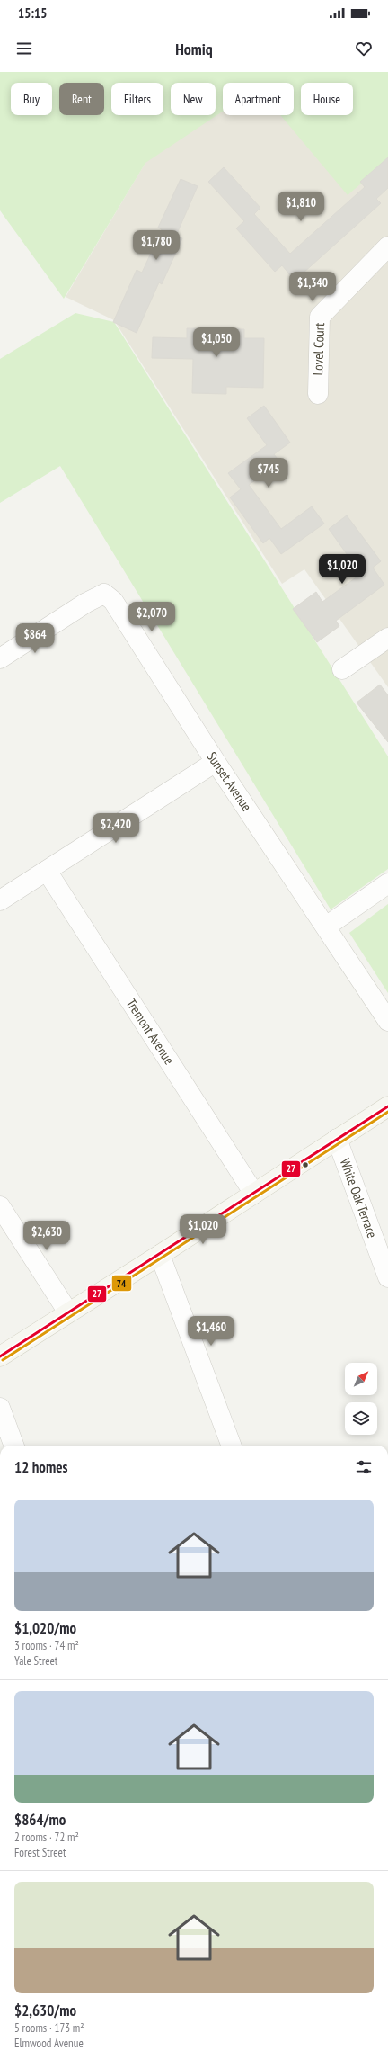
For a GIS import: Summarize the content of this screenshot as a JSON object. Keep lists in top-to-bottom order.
{
  "streets": {
    "street": [
      "Lovel Court",
      "Sunset Avenue",
      "Tremont Avenue",
      "White Oak Terrace"
    ]
  },
  "lines": ["transit line 27", "transit line 74"],
  "north": "top right",
  "page": {
    "status": "15:15",
    "header": "Homiq",
    "chip": [
      "Buy",
      "Rent",
      "Filters",
      "New",
      "Apartment",
      "House"
    ],
    "price": [
      "$1,810",
      "$1,780",
      "$1,340",
      "$1,050",
      "$745",
      "$1,020",
      "$2,070",
      "$864",
      "$2,420",
      "$1,020",
      "$2,630",
      "$1,460"
    ],
    "heading": "12 homes",
    "list": [
      {
        "name": "$1,020/mo",
        "note": "3 rooms · 74 m² · Yale Street"
      },
      {
        "name": "$864/mo",
        "note": "2 rooms · 72 m² · Forest Street"
      },
      {
        "name": "$2,630/mo",
        "note": "5 rooms · 173 m² · Elmwood Avenue"
      }
    ]
  }
}
